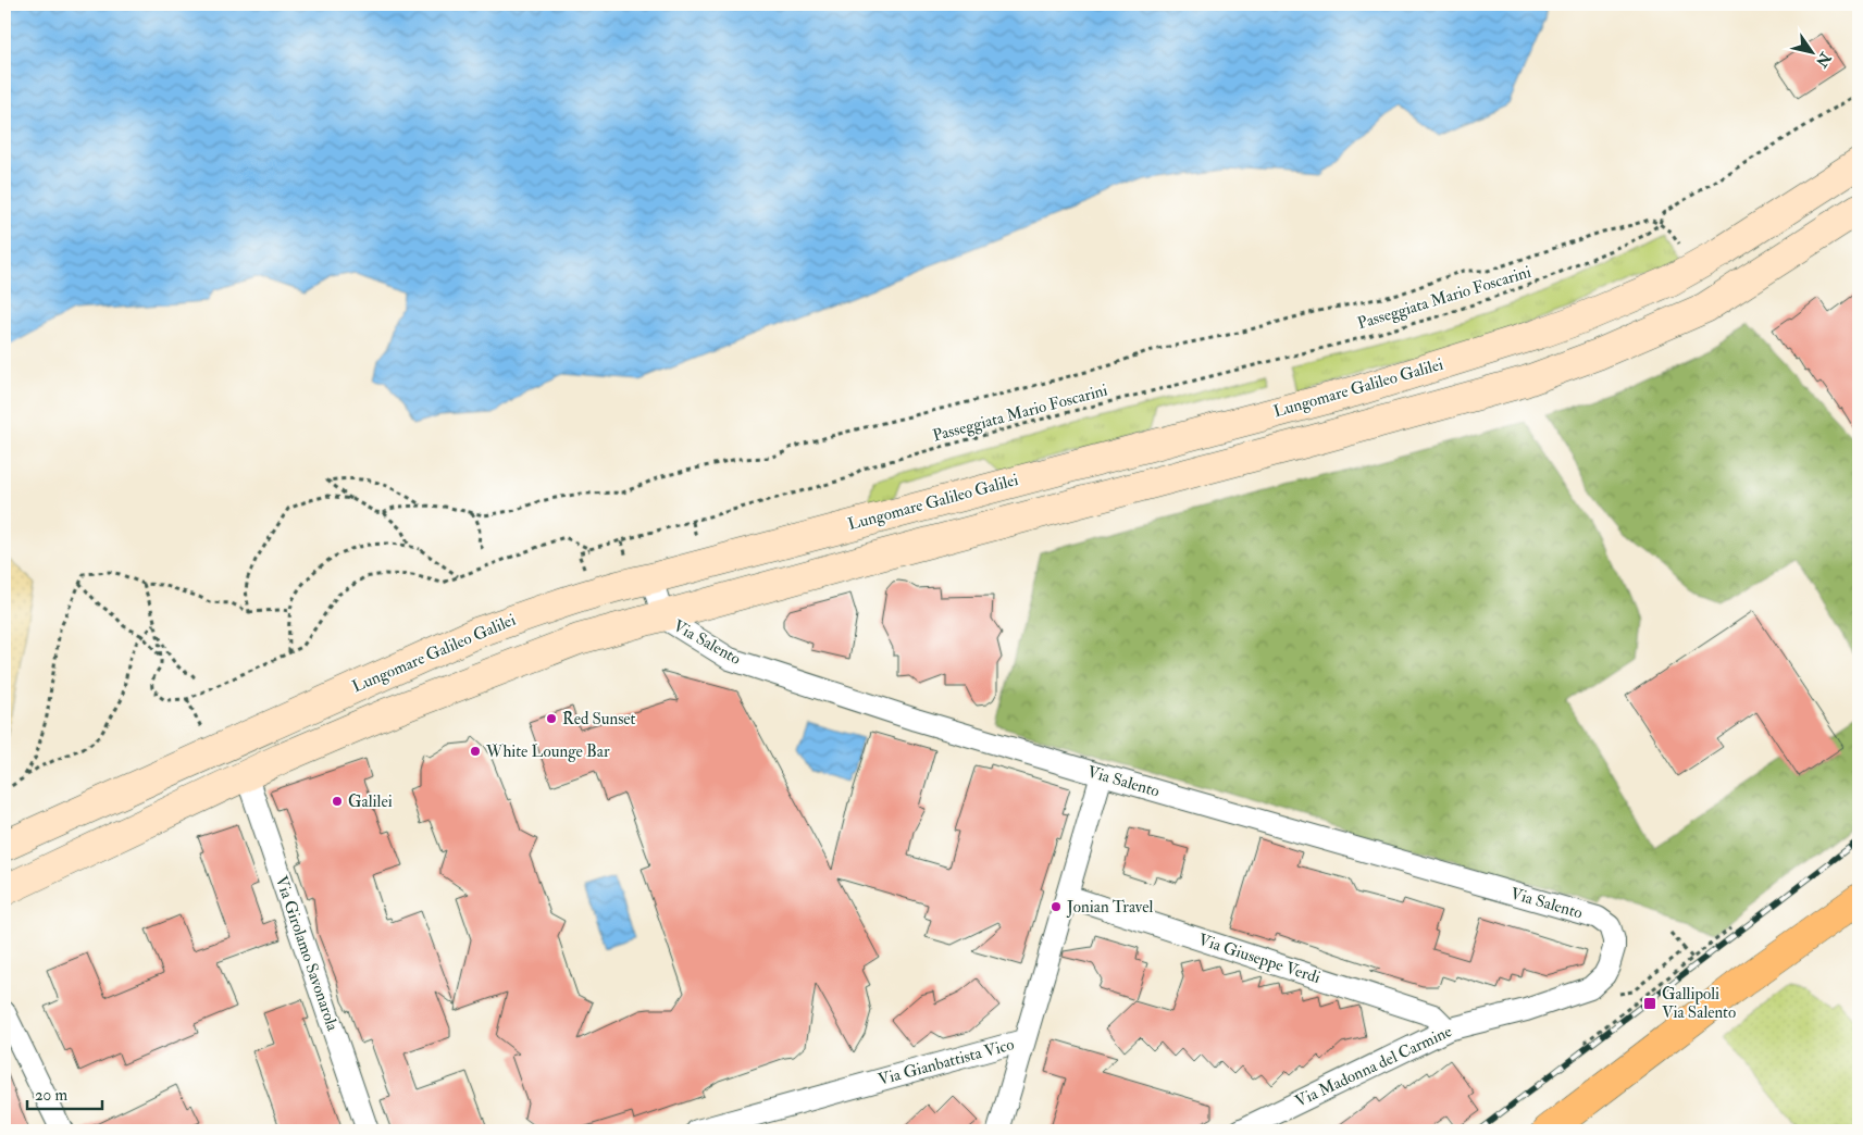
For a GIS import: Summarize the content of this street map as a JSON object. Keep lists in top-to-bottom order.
{
  "streets": {
    "main road": ["Lungomare Galileo Galilei"],
    "street": [
      "Via Salento",
      "Via Girolamo Savonarola",
      "Via Giuseppe Verdi",
      "Via Gianbattista Vico",
      "Via Madonna del Carmine"
    ],
    "path": ["Passeggiata Mario Foscarini"]
  },
  "crossings": [
    ["Lungomare Galileo Galilei", "Via Salento"],
    ["Via Salento", "Via Gianbattista Vico"],
    ["Via Salento", "Via Madonna del Carmine"],
    ["Via Giuseppe Verdi", "Via Gianbattista Vico"],
    ["Via Giuseppe Verdi", "Via Madonna del Carmine"]
  ],
  "places": {
    "other": [
      "Red Sunset",
      "White Lounge Bar",
      "Galilei",
      "Jonian Travel"
    ],
    "transit": ["Gallipoli Via Salento"]
  },
  "scale_bar": "20 m",
  "north": "bottom right"
}
